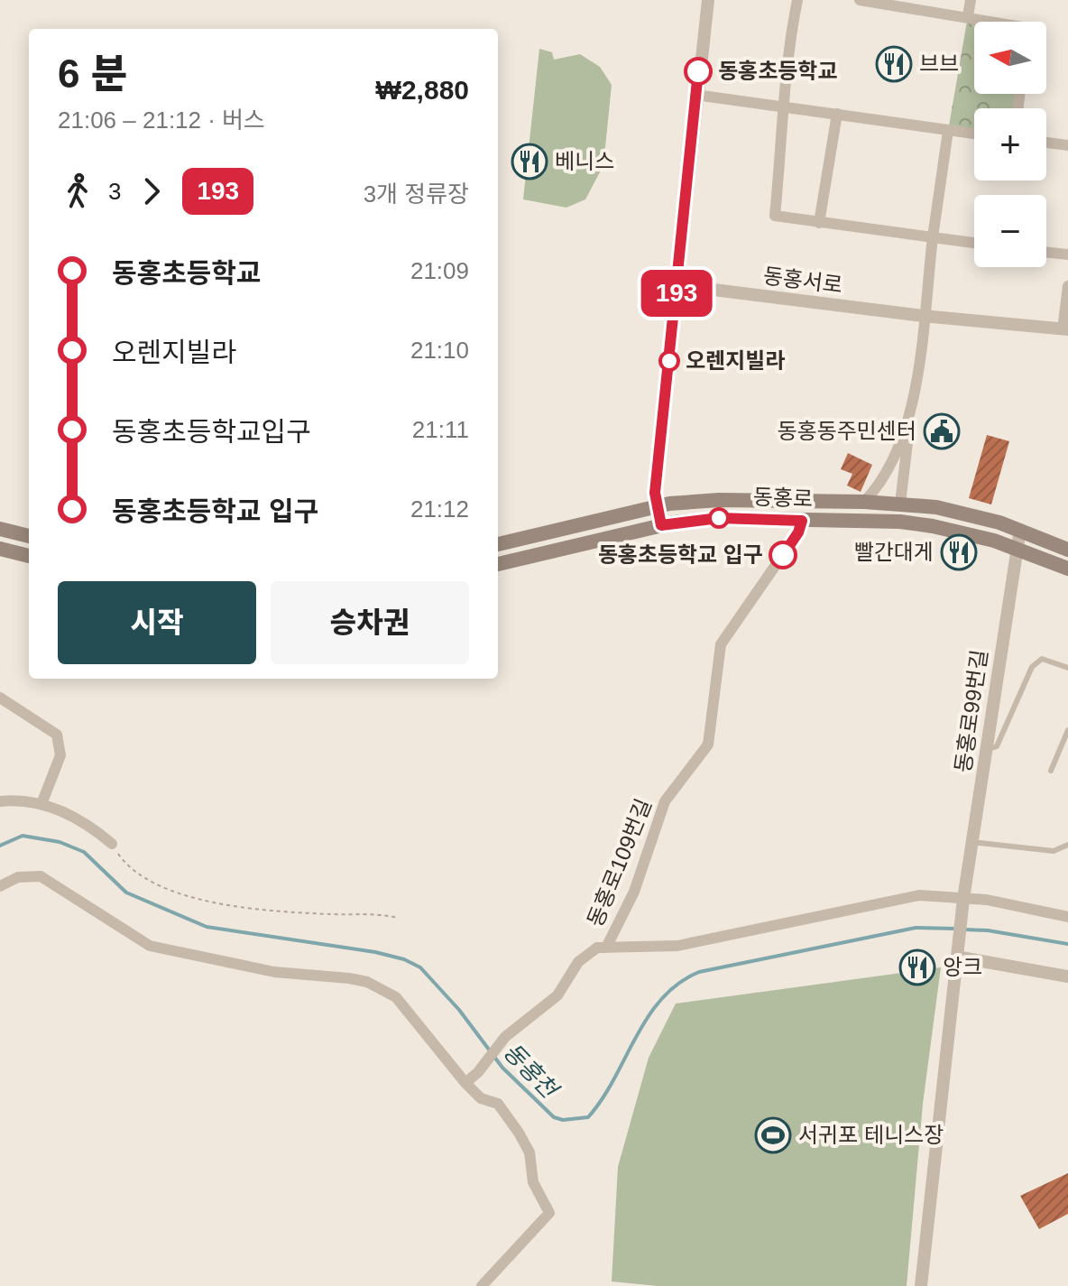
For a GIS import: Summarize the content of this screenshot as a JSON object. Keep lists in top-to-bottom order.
{
  "streets": {
    "main road": ["동홍로"],
    "street": ["동홍서로", "동홍로99번길", "동홍로109번길"]
  },
  "crossings": [
    ["동홍로", "동홍로99번길"],
    ["동홍로", "동홍로109번길"]
  ],
  "water": ["동홍천"],
  "places": {
    "restaurant": [
      "브브",
      "베니스",
      "빨간대게",
      "앙크"
    ],
    "other": ["동홍초등학교", "오렌지빌라", "동홍초등학교 입구"],
    "public building": ["동홍동주민센터"],
    "sports": ["서귀포 테니스장"]
  },
  "lines": ["bus line 193"],
  "north": "left",
  "page": {
    "on_map": "193",
    "map_buttons": ["+", "−"],
    "heading": ["6 분", "21:06 – 21:12 · 버스", "₩2,880"],
    "legs": ["3", "193", "3개 정류장"],
    "list": [
      {
        "name": "동홍초등학교",
        "value": "21:09"
      },
      {
        "name": "오렌지빌라",
        "value": "21:10"
      },
      {
        "name": "동홍초등학교입구",
        "value": "21:11"
      },
      {
        "name": "동홍초등학교 입구",
        "value": "21:12"
      }
    ],
    "buttons": ["시작", "승차권"]
  }
}
